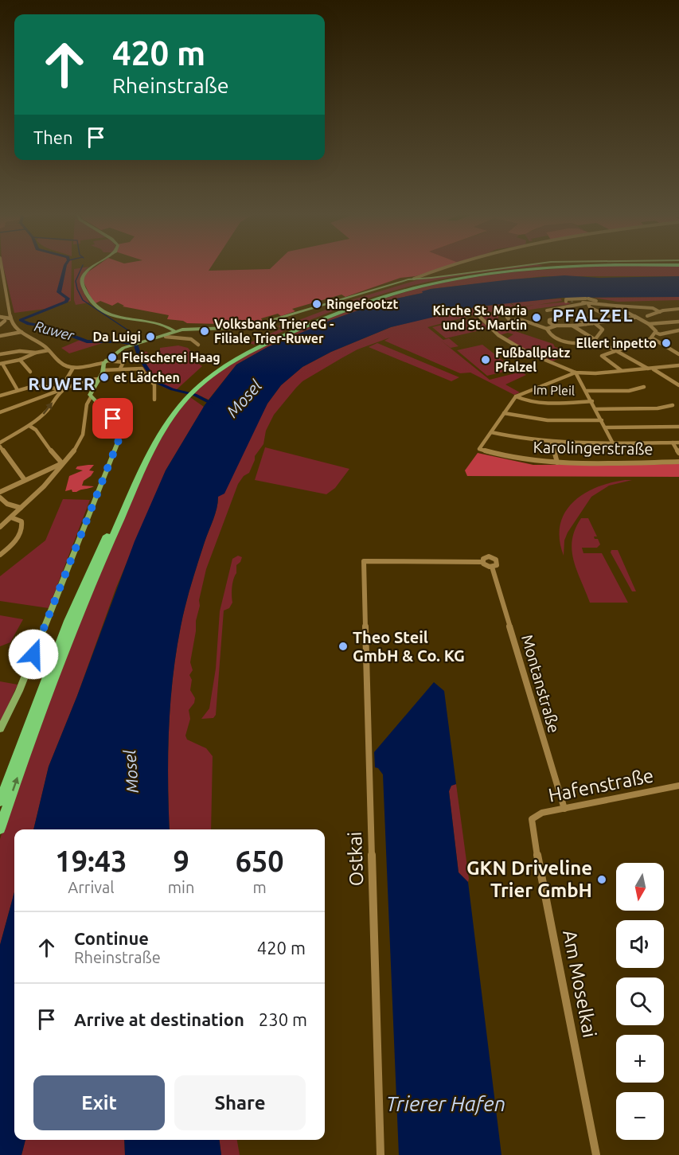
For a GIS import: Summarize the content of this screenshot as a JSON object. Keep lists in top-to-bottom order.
{
  "streets": {
    "street": [
      "Im Pleil",
      "Karolingerstraße",
      "Montanstraße",
      "Hafenstraße",
      "Ostkai",
      "Am Moselkai"
    ]
  },
  "crossings": [
    ["Montanstraße", "Hafenstraße"],
    ["Hafenstraße", "Am Moselkai"]
  ],
  "districts": ["PFALZEL", "RUWER"],
  "water": ["Ruwer", "Mosel", "Trierer Hafen"],
  "places": [
    "Ringefootzt",
    "Kirche St. Maria und St. Martin",
    "Volksbank Trier eG - Filiale Trier-Ruwer",
    "Da Luigi",
    "Ellert inpetto",
    "Fleischerei Haag",
    "Fußballplatz Pfalzel",
    "et Lädchen",
    "Theo Steil GmbH & Co. KG",
    "GKN Driveline Trier GmbH"
  ],
  "north": "bottom",
  "page": {
    "turn": ["420 m", "Rheinstraße"],
    "then": "Then",
    "eta": [
      "19:43",
      "Arrival",
      "9",
      "min",
      "650",
      "m"
    ],
    "map_buttons": ["+", "−"],
    "list": [
      {
        "name": "Continue",
        "note": "Rheinstraße",
        "value": "420 m"
      },
      {
        "name": "Arrive at destination",
        "value": "230 m"
      }
    ],
    "buttons": ["Exit", "Share"]
  }
}
